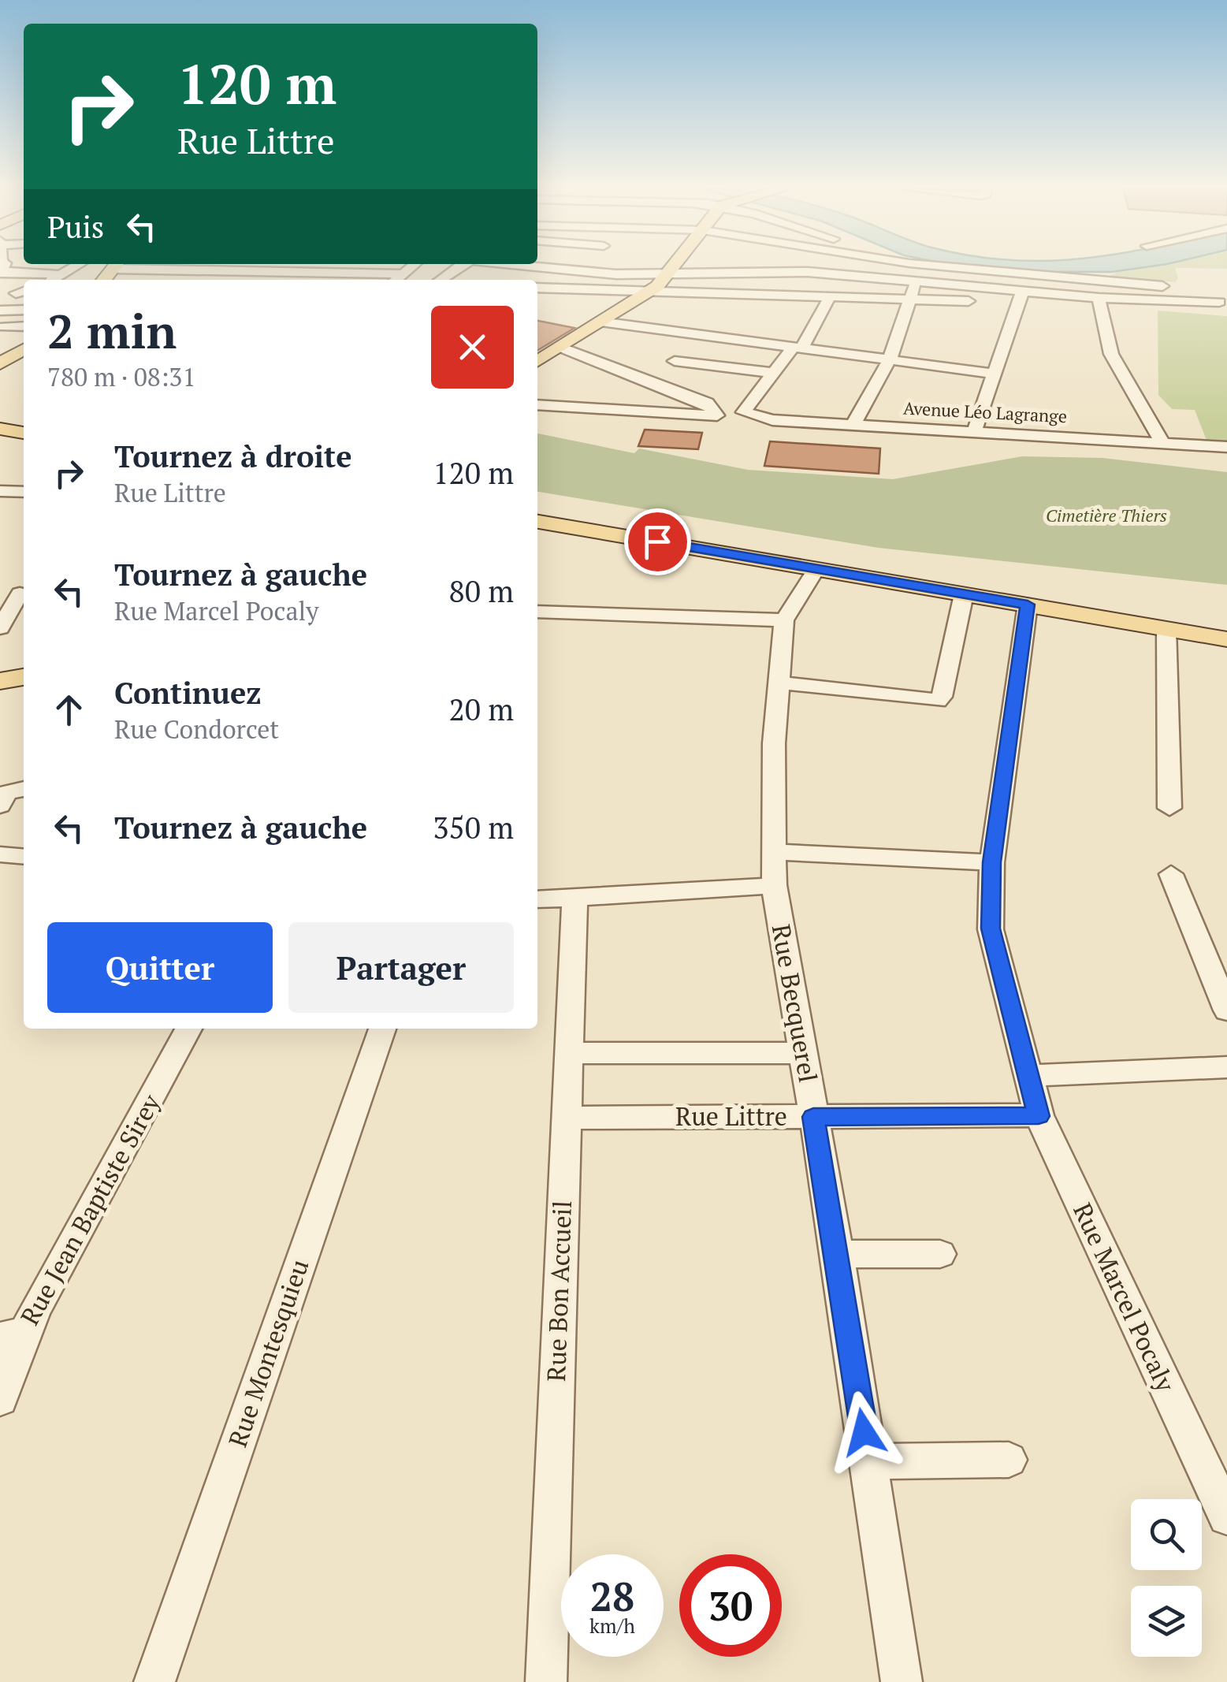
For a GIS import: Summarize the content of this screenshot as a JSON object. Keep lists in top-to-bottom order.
{
  "streets": {
    "street": [
      "Avenue Léo Lagrange",
      "Rue Becquerel",
      "Rue Littre",
      "Rue Jean Baptiste Sirey",
      "Rue Bon Accueil",
      "Rue Marcel Pocaly",
      "Rue Montesquieu"
    ]
  },
  "crossings": [
    ["Rue Becquerel", "Rue Littre"],
    ["Rue Littre", "Rue Bon Accueil"],
    ["Rue Littre", "Rue Marcel Pocaly"]
  ],
  "parks": ["Cimetière Thiers"],
  "page": {
    "turn": ["120 m", "Rue Littre"],
    "then": "Puis",
    "heading": ["2 min", "780 m · 08:31"],
    "list": [
      {
        "name": "Tournez à droite",
        "note": "Rue Littre",
        "value": "120 m"
      },
      {
        "name": "Tournez à gauche",
        "note": "Rue Marcel Pocaly",
        "value": "80 m"
      },
      {
        "name": "Continuez",
        "note": "Rue Condorcet",
        "value": "20 m"
      },
      {
        "name": "Tournez à gauche",
        "value": "350 m"
      }
    ],
    "buttons": ["Quitter", "Partager"],
    "speed": "28 km/h",
    "limit": "30"
  }
}
